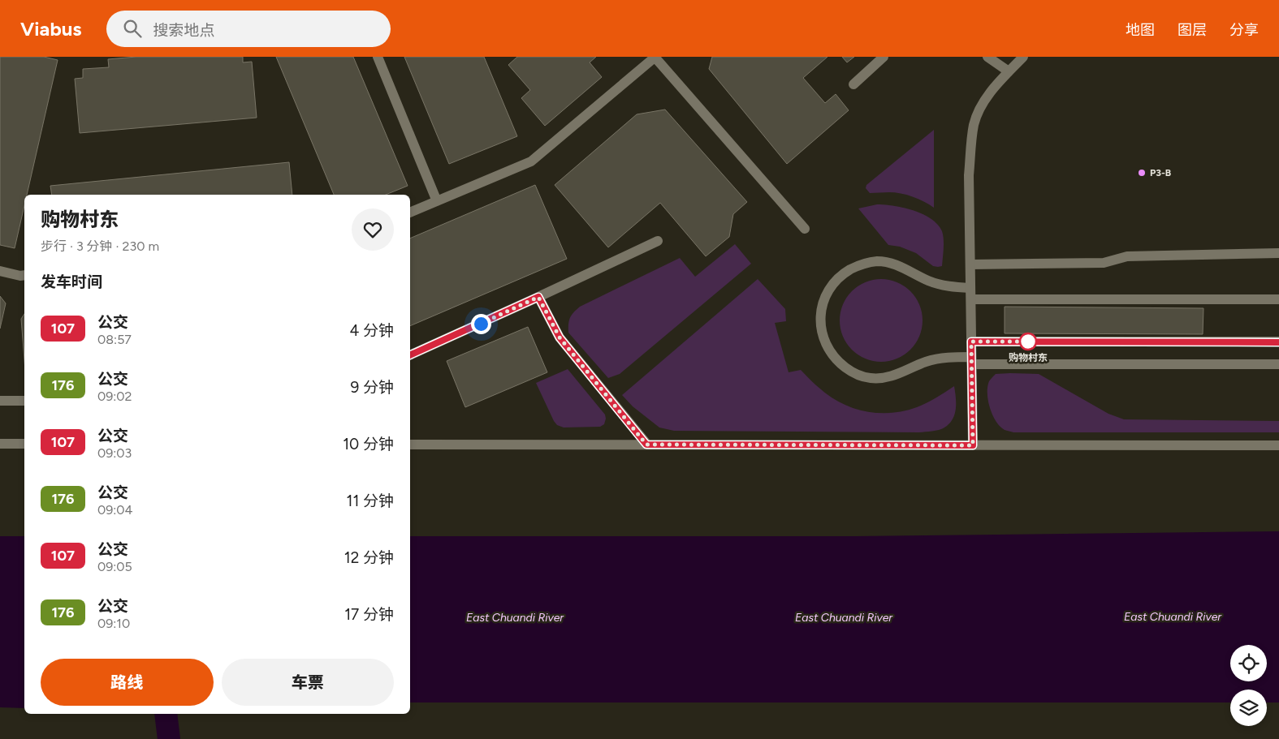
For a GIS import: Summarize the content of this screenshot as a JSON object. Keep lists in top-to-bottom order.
{
  "water": ["East Chuandi River"],
  "places": ["P3-B", "购物村东"],
  "lines": ["bus line 107"],
  "page": {
    "header": "Viabus",
    "search": "搜索地点",
    "nav": ["地图", "图层", "分享"],
    "heading": [
      ["购物村东", "步行 · 3 分钟 · 230 m"],
      "发车时间"
    ],
    "list": [
      {
        "mark": "107",
        "name": "公交",
        "note": "08:57",
        "value": "4 分钟"
      },
      {
        "mark": "176",
        "name": "公交",
        "note": "09:02",
        "value": "9 分钟"
      },
      {
        "mark": "107",
        "name": "公交",
        "note": "09:03",
        "value": "10 分钟"
      },
      {
        "mark": "176",
        "name": "公交",
        "note": "09:04",
        "value": "11 分钟"
      },
      {
        "mark": "107",
        "name": "公交",
        "note": "09:05",
        "value": "12 分钟"
      },
      {
        "mark": "176",
        "name": "公交",
        "note": "09:10",
        "value": "17 分钟"
      }
    ],
    "buttons": ["路线", "车票"]
  }
}
